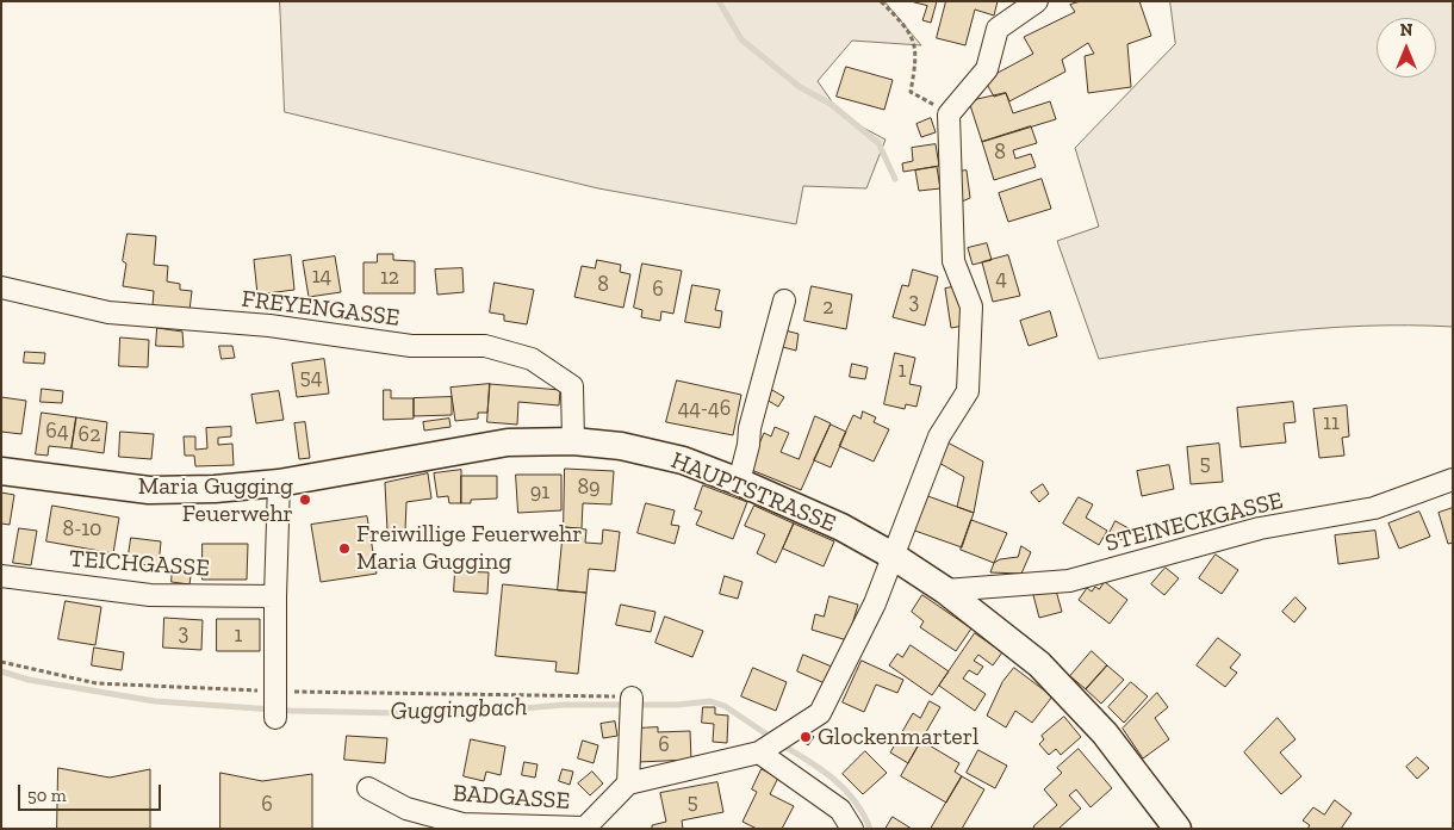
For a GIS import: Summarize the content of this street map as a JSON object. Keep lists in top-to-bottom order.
{
  "streets": {
    "main road": ["HAUPTSTRASSE"],
    "street": [
      "FREYENGASSE",
      "STEINECKGASSE",
      "TEICHGASSE",
      "BADGASSE"
    ]
  },
  "crossings": [
    ["FREYENGASSE", "HAUPTSTRASSE"],
    ["HAUPTSTRASSE", "STEINECKGASSE"]
  ],
  "water": ["Guggingbach"],
  "places": ["Maria Gugging Feuerwehr", "Freiwillige Feuerwehr Maria Gugging", "Glockenmarterl"],
  "house_numbers": [
    "8",
    "14",
    "12",
    "4",
    "8",
    "6",
    "3",
    "2",
    "1",
    "54",
    "44-46",
    "11",
    "64",
    "62",
    "5",
    "89",
    "91",
    "8-10",
    "3",
    "1",
    "6",
    "5",
    "6"
  ],
  "scale_bar": "50 m",
  "north": "top"
}
